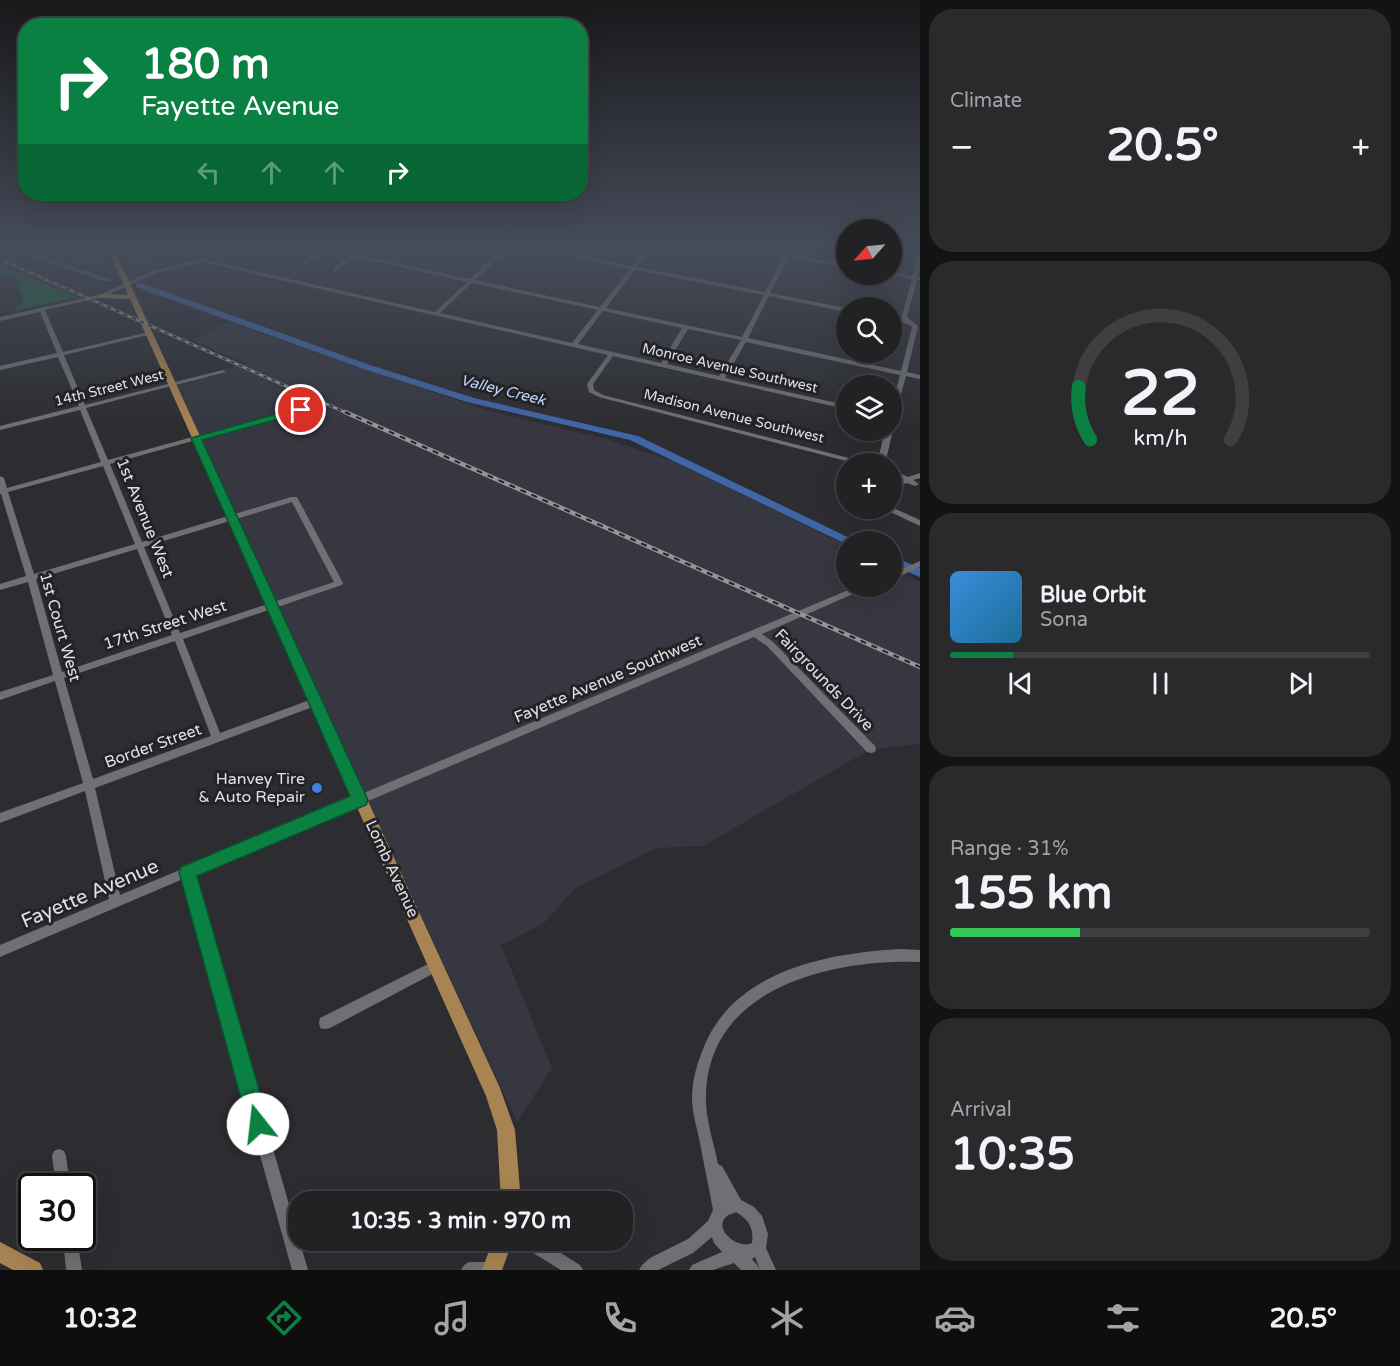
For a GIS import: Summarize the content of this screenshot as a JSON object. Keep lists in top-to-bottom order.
{
  "streets": {
    "main road": ["Lomb Avenue"],
    "street": [
      "Monroe Avenue Southwest",
      "14th Street West",
      "Madison Avenue Southwest",
      "1st Avenue West",
      "17th Street West",
      "1st Court West",
      "Fayette Avenue Southwest",
      "Fairgrounds Drive",
      "Border Street",
      "Fayette Avenue"
    ]
  },
  "crossings": [
    ["Monroe Avenue Southwest", "Madison Avenue Southwest"],
    ["14th Street West", "1st Avenue West"],
    ["14th Street West", "Lomb Avenue"],
    ["1st Avenue West", "17th Street West"],
    ["1st Avenue West", "Border Street"],
    ["17th Street West", "1st Court West"],
    ["17th Street West", "Lomb Avenue"],
    ["1st Court West", "Border Street"],
    ["1st Court West", "Fayette Avenue"],
    ["Fayette Avenue Southwest", "Fairgrounds Drive"],
    ["Fayette Avenue Southwest", "Lomb Avenue"],
    ["Fayette Avenue Southwest", "Fayette Avenue"],
    ["Border Street", "Lomb Avenue"],
    ["Lomb Avenue", "Fayette Avenue"]
  ],
  "water": ["Valley Creek"],
  "places": ["Hanvey Tire & Auto Repair"],
  "north": "bottom left",
  "page": {
    "tile": [
      "Climate",
      ["Range · 31%", "155 km"],
      ["Arrival", "10:35"]
    ],
    "turn": ["180 m", "Fayette Avenue"],
    "heat": ["−", "20.5°", "+"],
    "map_buttons": ["+", "−"],
    "song": ["Blue Orbit", "Sona"],
    "limit": "30",
    "trip": "10:35 · 3 min · 970 m",
    "tabs": ["10:32", "20.5°"],
    "gauge": ["22", "km/h"]
  }
}
